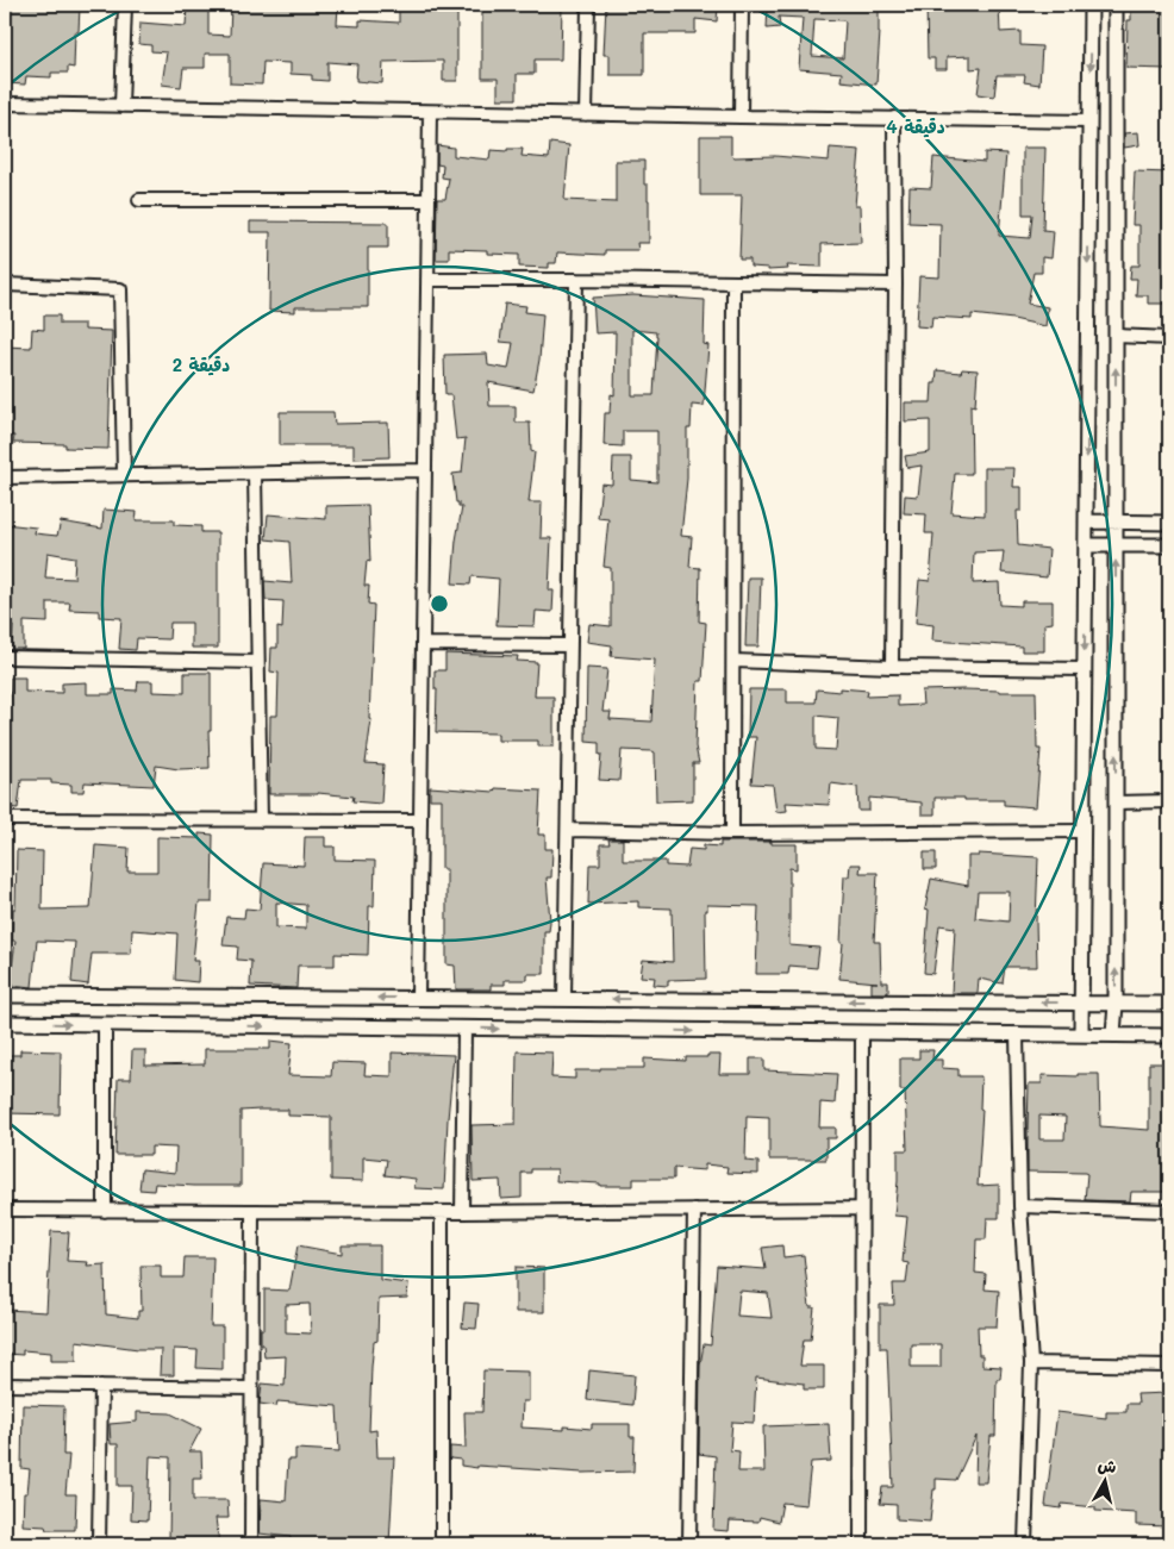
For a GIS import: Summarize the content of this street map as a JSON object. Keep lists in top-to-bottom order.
{
  "north": "top",
  "rings": ["4 دقيقة", "2 دقيقة"]
}
